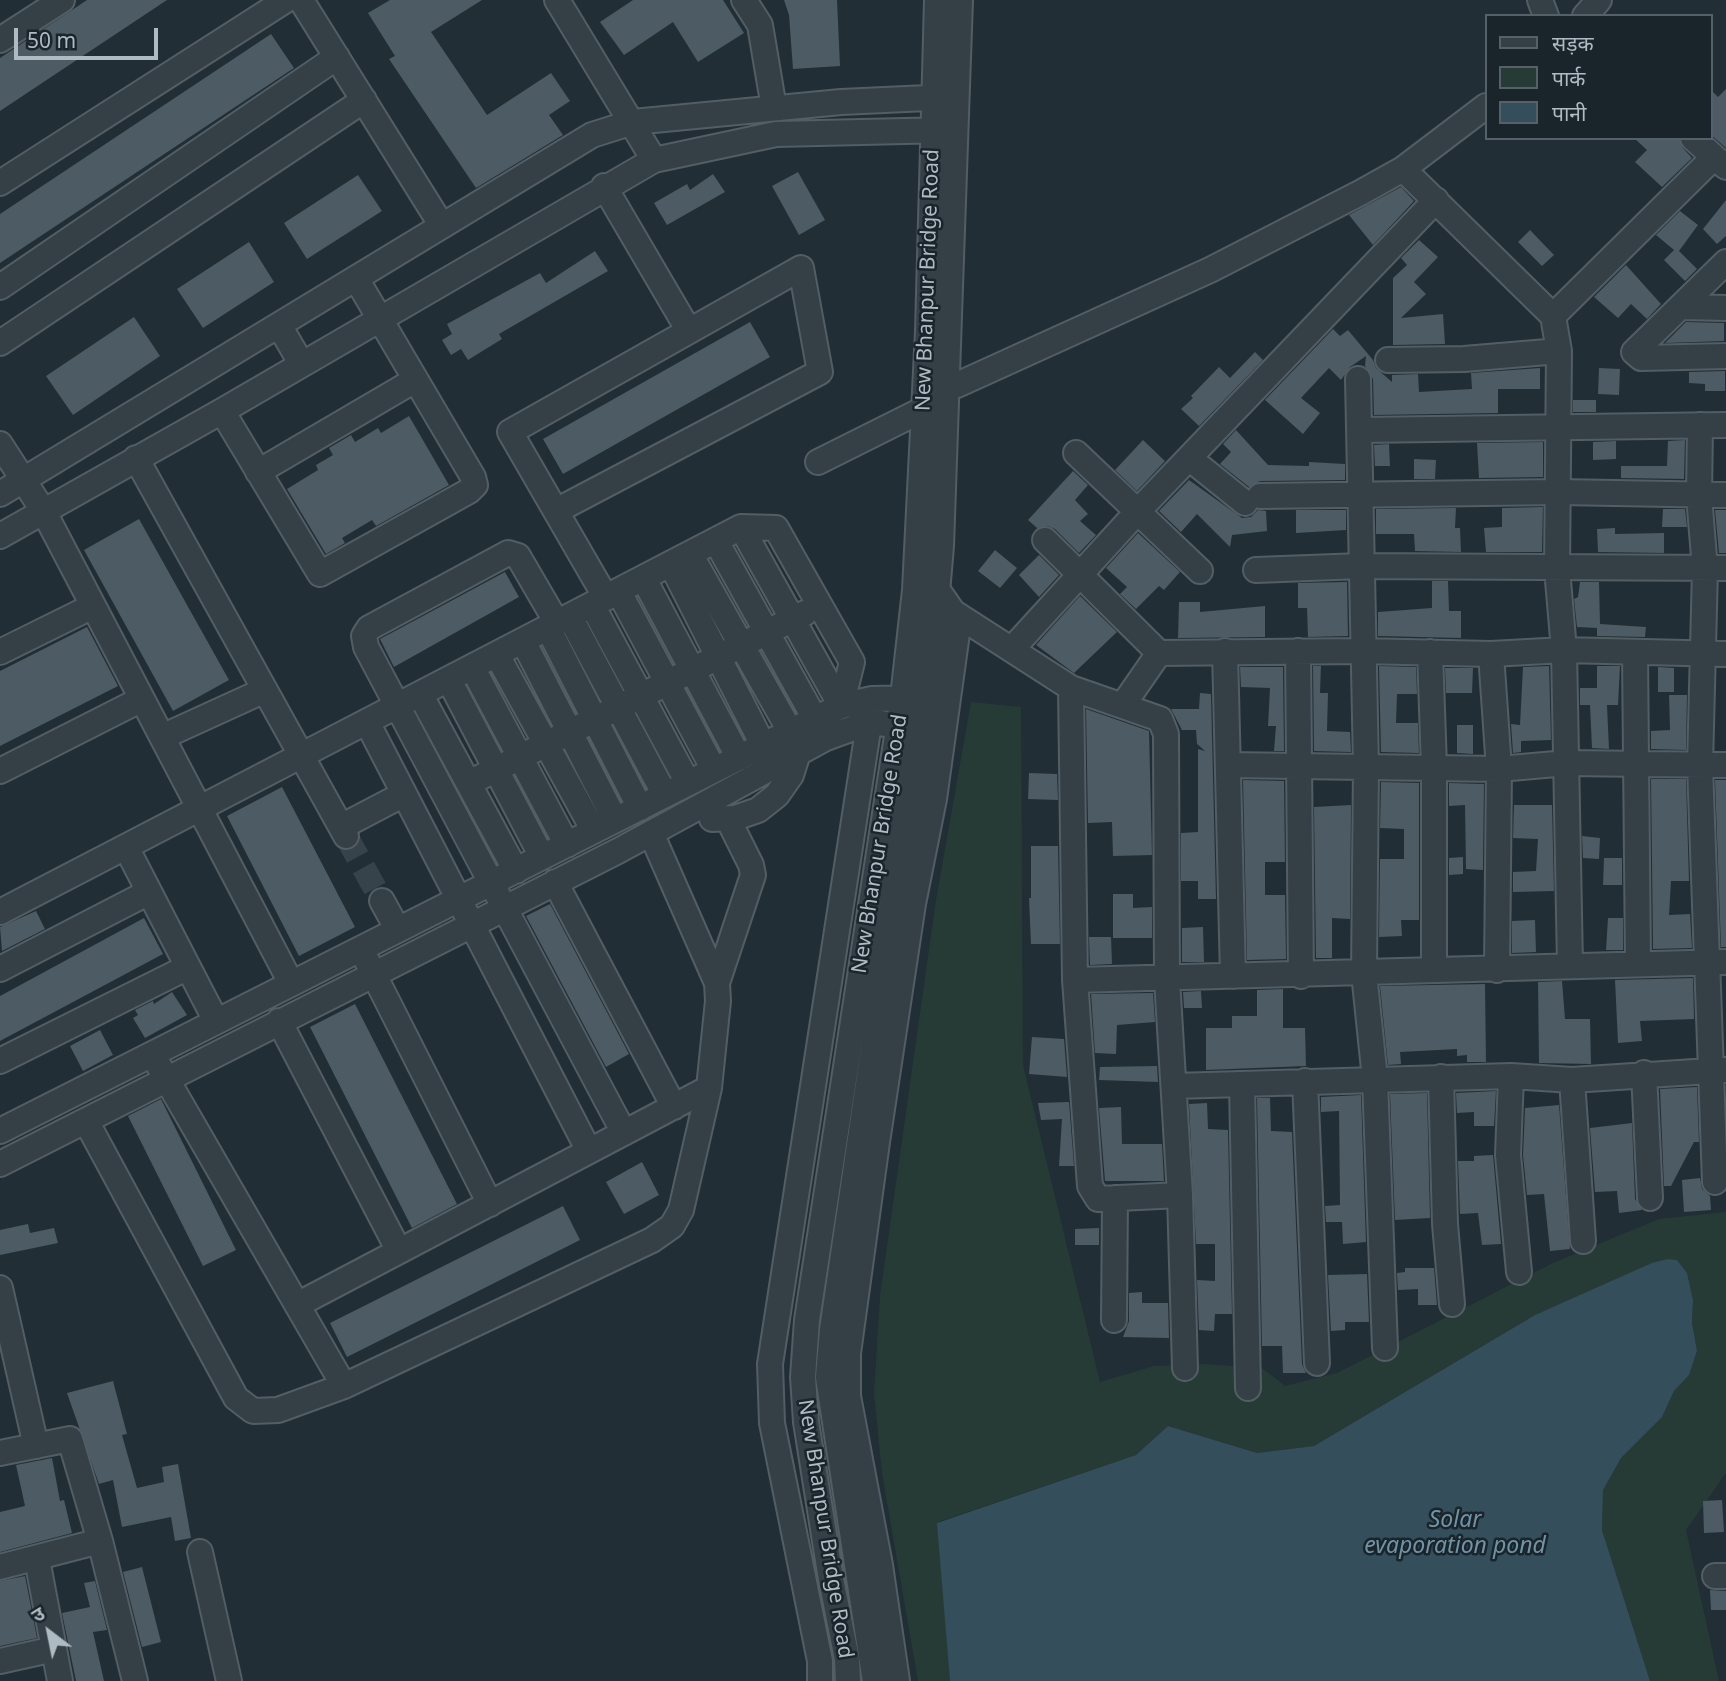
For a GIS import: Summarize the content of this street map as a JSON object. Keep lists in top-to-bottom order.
{
  "streets": {
    "street": ["New Bhanpur Bridge Road"]
  },
  "water": ["Solar evaporation pond"],
  "legend": ["सड़क", "पार्क", "पानी"],
  "scale_bar": "50 m",
  "north": "top left"
}
